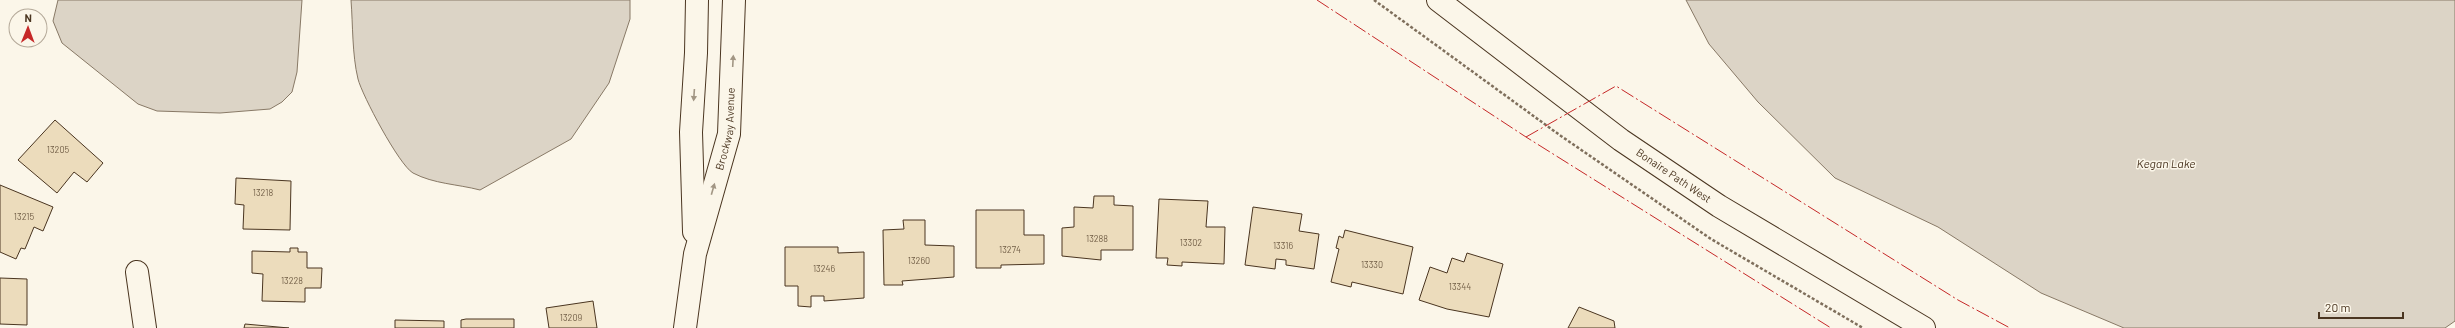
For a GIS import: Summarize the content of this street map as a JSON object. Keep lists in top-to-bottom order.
{
  "streets": {
    "street": ["Brockway Avenue", "Bonaire Path West"]
  },
  "water": ["Kegan Lake"],
  "house_numbers": [
    "13205",
    "13218",
    "13215",
    "13288",
    "13302",
    "13316",
    "13274",
    "13260",
    "13330",
    "13246",
    "13228",
    "13344",
    "13209"
  ],
  "scale_bar": "20 m",
  "north": "top"
}
